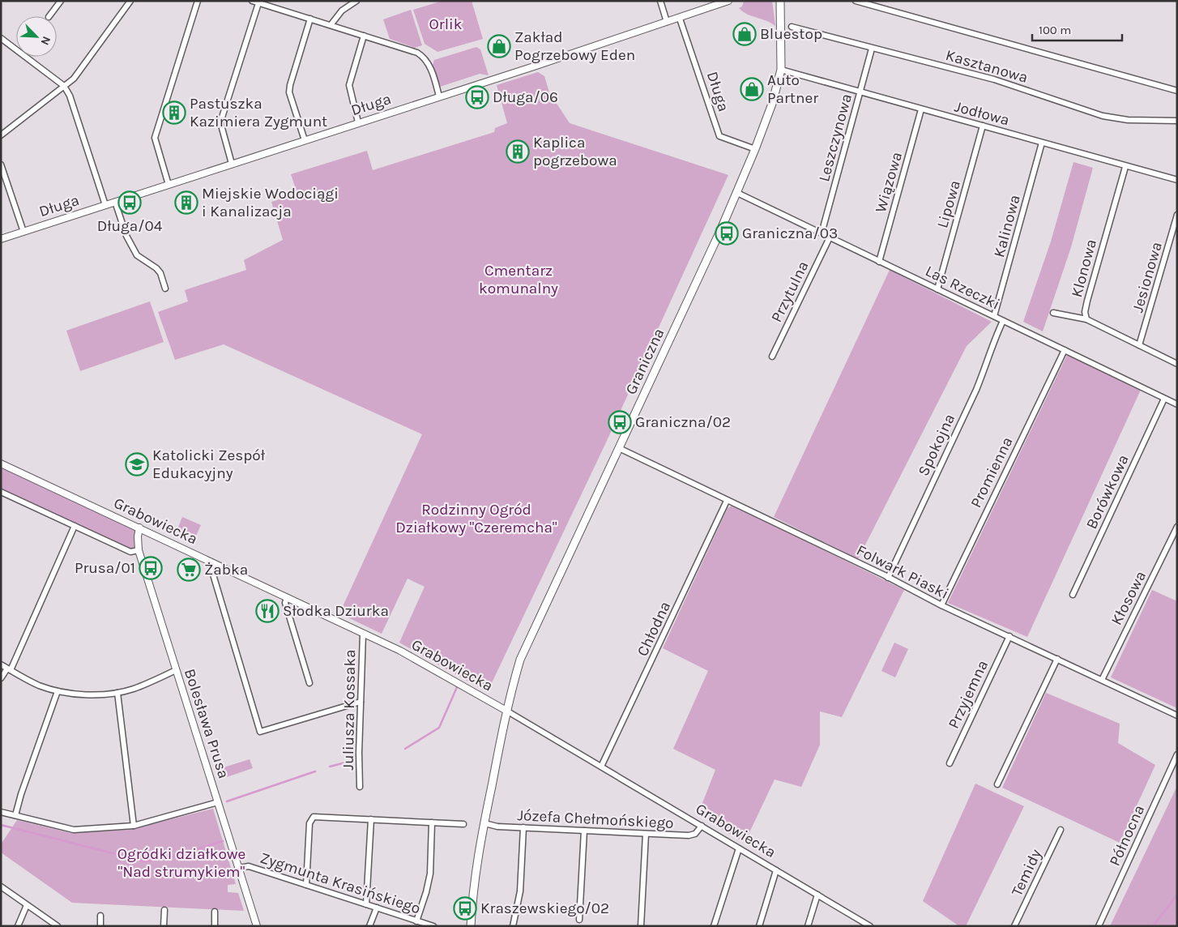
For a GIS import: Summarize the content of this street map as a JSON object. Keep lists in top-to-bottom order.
{
  "streets": {
    "main road": ["Graniczna"],
    "street": [
      "Kasztanowa",
      "Długa",
      "Jodłowa",
      "Leszczynowa",
      "Wiązowa",
      "Lipowa",
      "Kalinowa",
      "Klonowa",
      "Jesionowa",
      "Las Rzeczki",
      "Przytulna",
      "Spokojna",
      "Promienna",
      "Borówkowa",
      "Grabowiecka",
      "Folwark Piaski",
      "Kłosowa",
      "Chłodna",
      "Przyjemna",
      "Juliusza Kossaka",
      "Bolesława Prusa",
      "Józefa Chełmońskiego",
      "Północna",
      "Temidy",
      "Zygmunta Krasińskiego"
    ]
  },
  "crossings": [
    ["Kasztanowa", "Leszczynowa"],
    ["Długa", "Graniczna"],
    ["Jodłowa", "Leszczynowa"],
    ["Jodłowa", "Wiązowa"],
    ["Jodłowa", "Lipowa"],
    ["Jodłowa", "Kalinowa"],
    ["Jodłowa", "Klonowa"],
    ["Jodłowa", "Graniczna"],
    ["Leszczynowa", "Las Rzeczki"],
    ["Wiązowa", "Las Rzeczki"],
    ["Lipowa", "Las Rzeczki"],
    ["Kalinowa", "Las Rzeczki"],
    ["Klonowa", "Jesionowa"],
    ["Las Rzeczki", "Przytulna"],
    ["Las Rzeczki", "Graniczna"],
    ["Las Rzeczki", "Spokojna"],
    ["Las Rzeczki", "Promienna"],
    ["Las Rzeczki", "Borówkowa"],
    ["Graniczna", "Grabowiecka"],
    ["Graniczna", "Folwark Piaski"],
    ["Graniczna", "Józefa Chełmońskiego"],
    ["Spokojna", "Folwark Piaski"],
    ["Promienna", "Folwark Piaski"],
    ["Grabowiecka", "Chłodna"],
    ["Grabowiecka", "Juliusza Kossaka"],
    ["Grabowiecka", "Bolesława Prusa"],
    ["Grabowiecka", "Józefa Chełmońskiego"],
    ["Folwark Piaski", "Kłosowa"],
    ["Folwark Piaski", "Chłodna"],
    ["Folwark Piaski", "Przyjemna"],
    ["Bolesława Prusa", "Zygmunta Krasińskiego"]
  ],
  "parks": [
    "Orlik",
    "Cmentarz komunalny",
    "Rodzinny Ogród Działkowy \"Czeremcha\"",
    "Ogródki działkowe \"Nad strumykiem\""
  ],
  "places": {
    "shop": ["Bluestop", "Zakład Pogrzebowy Eden", "Auto Partner"],
    "bus stop": [
      "Długa/06",
      "Długa/04",
      "Graniczna/03",
      "Graniczna/02",
      "Prusa/01",
      "Kraszewskiego/02"
    ],
    "building": ["Pastuszka Kazimiera Zygmunt", "Kaplica pogrzebowa", "Miejskie Wodociągi i Kanalizacja"],
    "school or university": ["Katolicki Zespół Edukacyjny"],
    "supermarket": ["Żabka"],
    "restaurant": ["Słodka Dziurka"]
  },
  "scale_bar": "100 m",
  "north": "bottom right"
}
